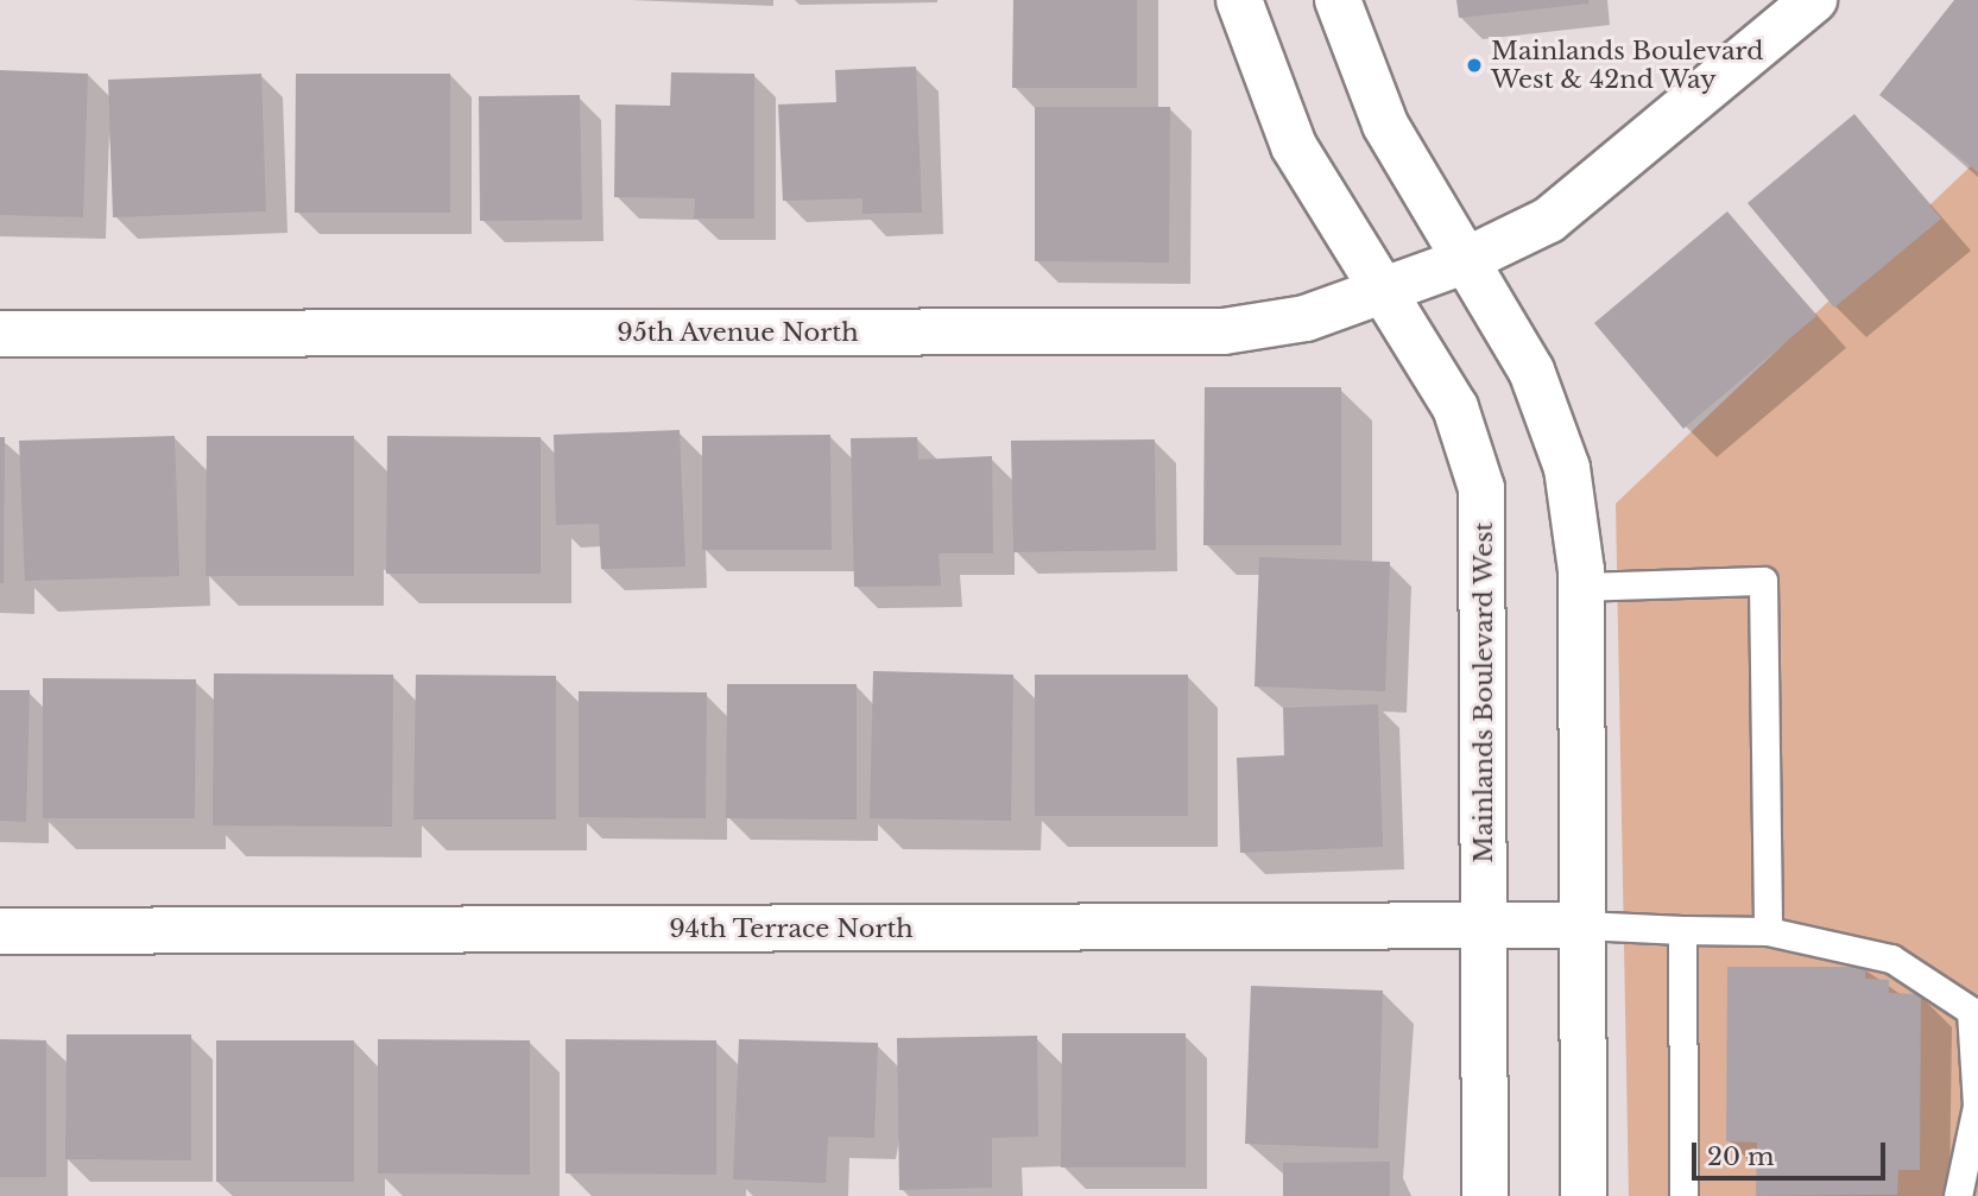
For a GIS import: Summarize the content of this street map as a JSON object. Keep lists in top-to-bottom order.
{
  "streets": {
    "street": ["95th Avenue North", "Mainlands Boulevard West", "94th Terrace North"]
  },
  "crossings": [
    ["95th Avenue North", "Mainlands Boulevard West"],
    ["Mainlands Boulevard West", "94th Terrace North"]
  ],
  "places": ["Mainlands Boulevard West & 42nd Way"],
  "scale_bar": "20 m"
}
